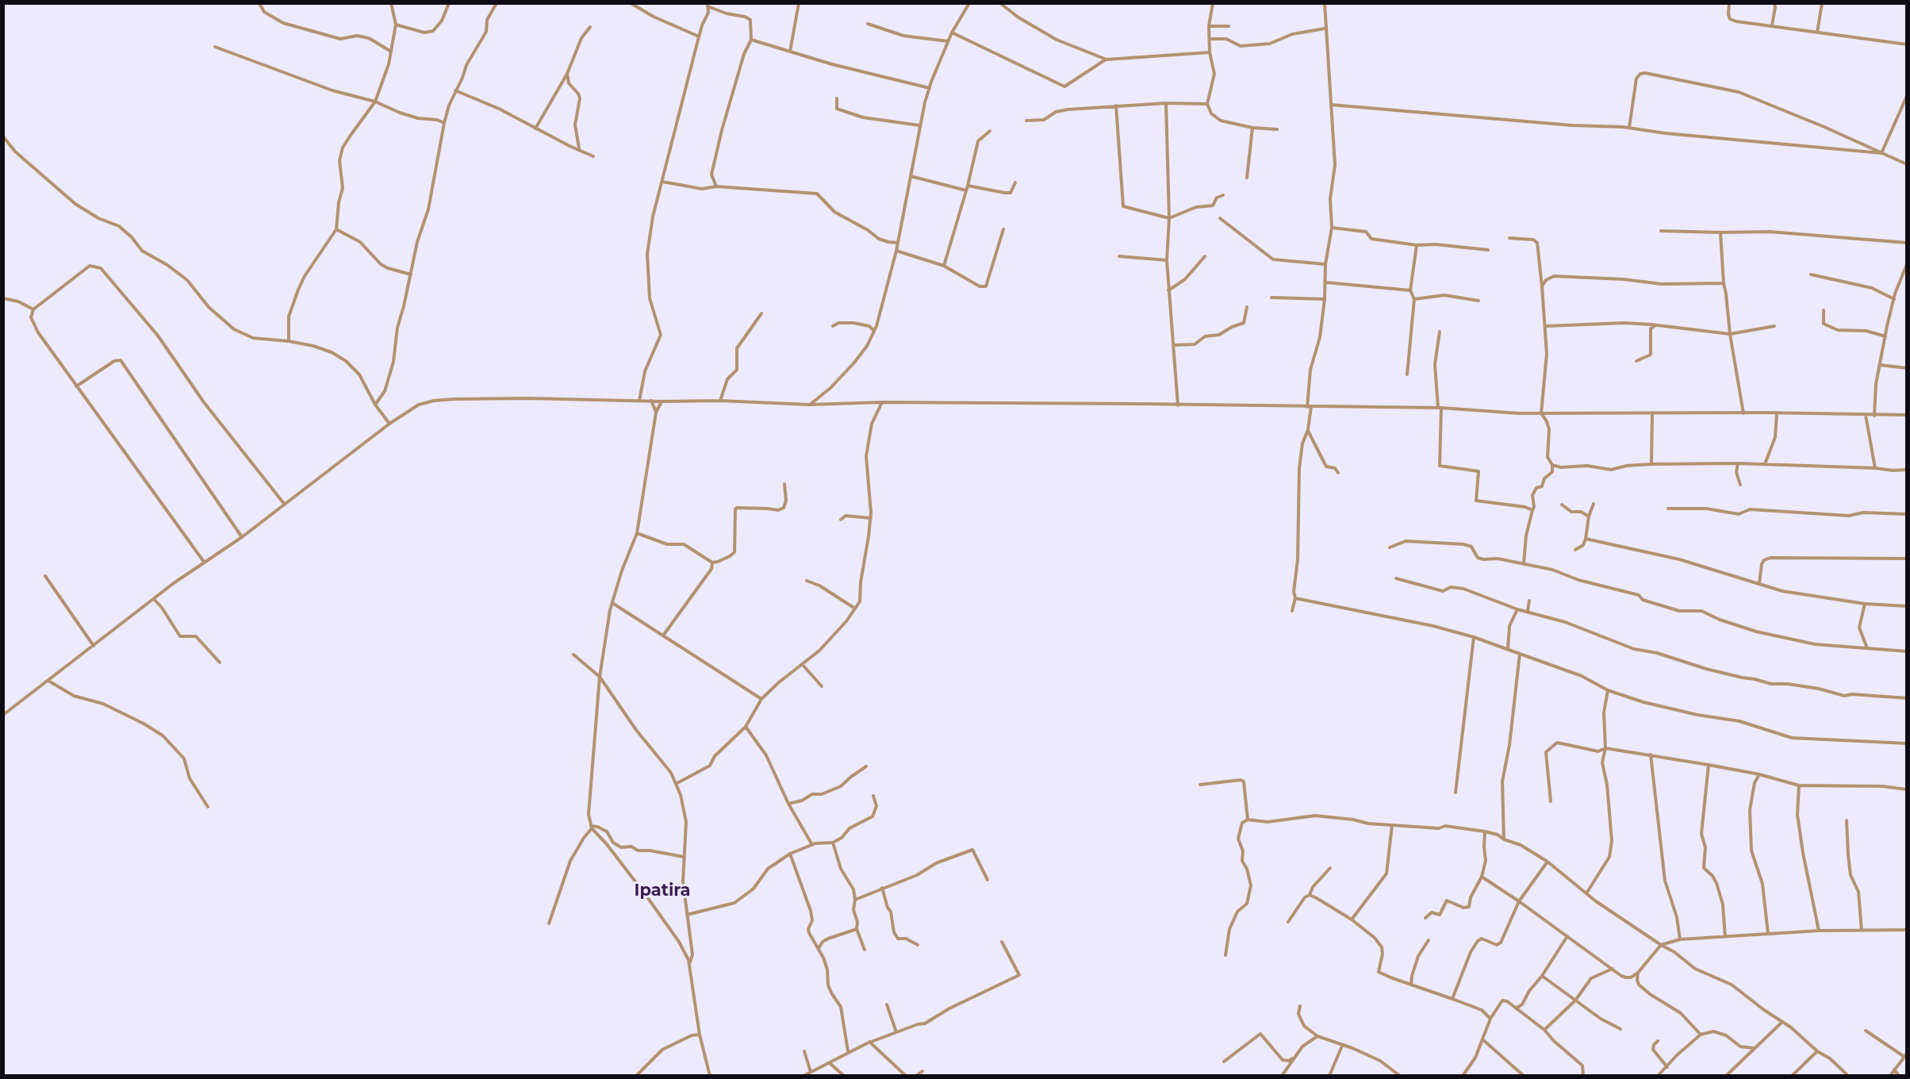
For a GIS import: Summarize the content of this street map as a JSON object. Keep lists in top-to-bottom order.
{
  "districts": ["Ipatira"]
}
